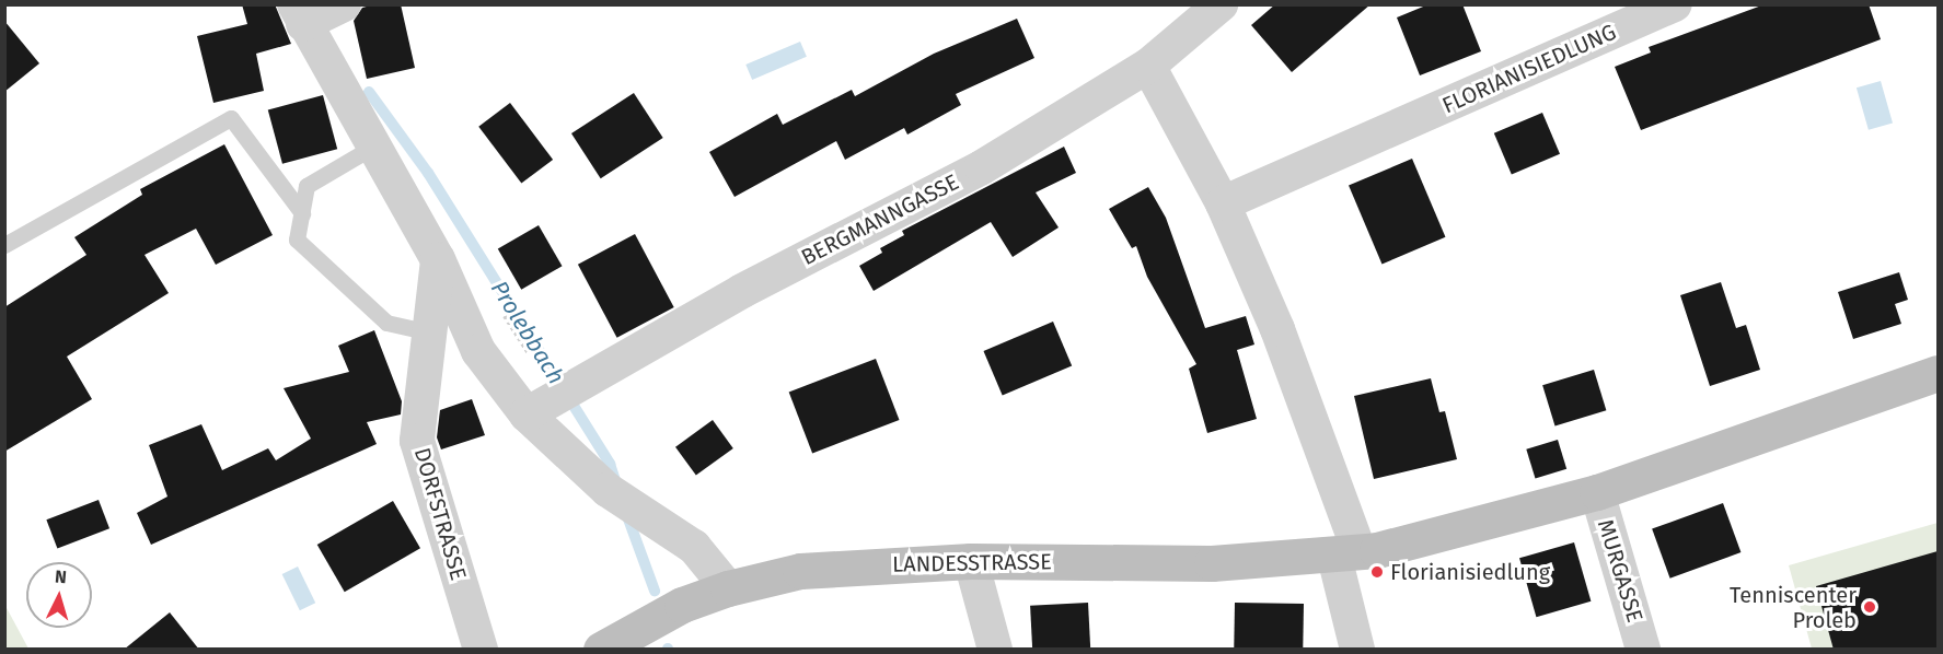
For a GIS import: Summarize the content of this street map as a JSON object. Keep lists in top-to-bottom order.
{
  "streets": {
    "main road": ["LANDESSTRASSE"],
    "street": [
      "FLORIANISIEDLUNG",
      "BERGMANNGASSE",
      "DORFSTRASSE",
      "MURGASSE"
    ]
  },
  "crossings": [
    ["LANDESSTRASSE", "MURGASSE"]
  ],
  "water": ["Prolebbach"],
  "places": ["Florianisiedlung", "Tenniscenter Proleb"],
  "north": "top"
}
